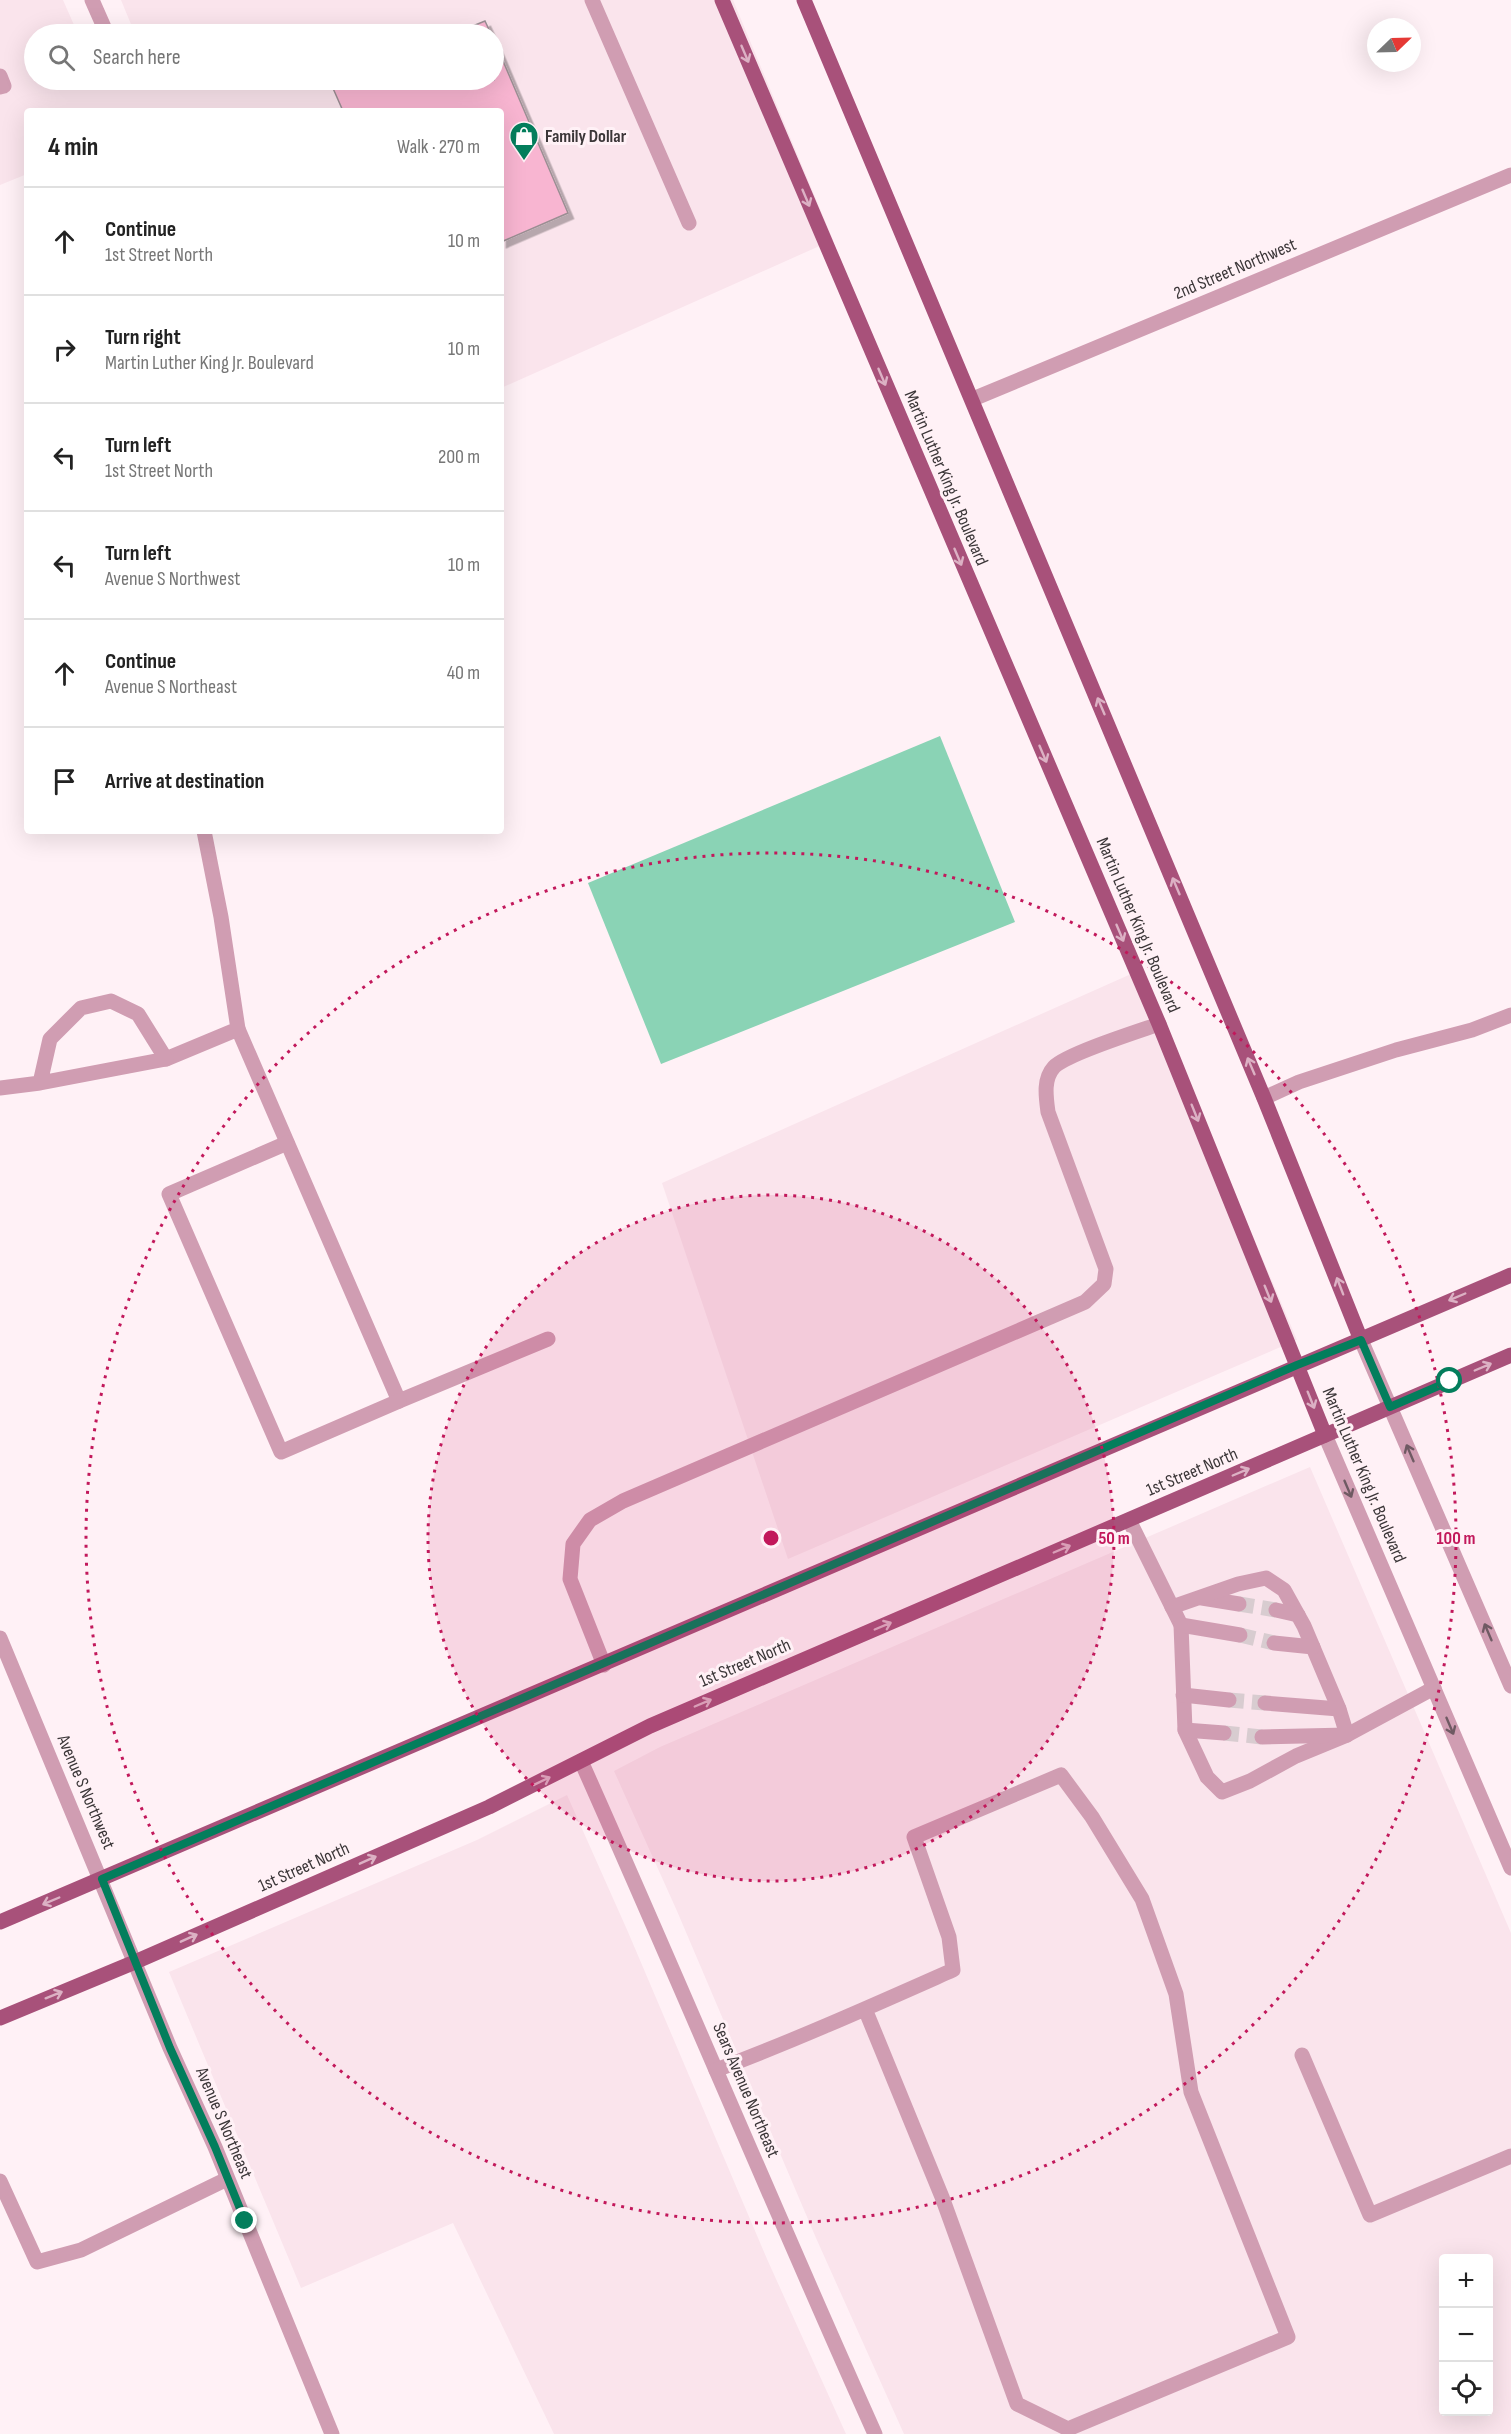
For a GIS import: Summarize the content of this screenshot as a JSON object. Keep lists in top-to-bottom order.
{
  "streets": {
    "main road": ["Martin Luther King Jr. Boulevard", "1st Street North"],
    "street": [
      "2nd Street Northwest",
      "Avenue S Northwest",
      "Sears Avenue Northeast",
      "Avenue S Northeast"
    ]
  },
  "crossings": [
    ["Martin Luther King Jr. Boulevard", "1st Street North"],
    ["1st Street North", "Avenue S Northwest"],
    ["1st Street North", "Sears Avenue Northeast"],
    ["1st Street North", "Avenue S Northeast"],
    ["Avenue S Northwest", "Avenue S Northeast"]
  ],
  "places": {
    "shop": ["Family Dollar"]
  },
  "north": "top right",
  "page": {
    "search": "Search here",
    "heading": ["4 min", "Walk · 270 m"],
    "list": [
      ["Continue", "1st Street North", "10 m"],
      ["Turn right", "Martin Luther King Jr. Boulevard", "10 m"],
      ["Turn left", "1st Street North", "200 m"],
      ["Turn left", "Avenue S Northwest", "10 m"],
      ["Continue", "Avenue S Northeast", "40 m"],
      "Arrive at destination"
    ],
    "map_buttons": ["+", "−"]
  },
  "rings": ["50 m", "100 m"]
}
